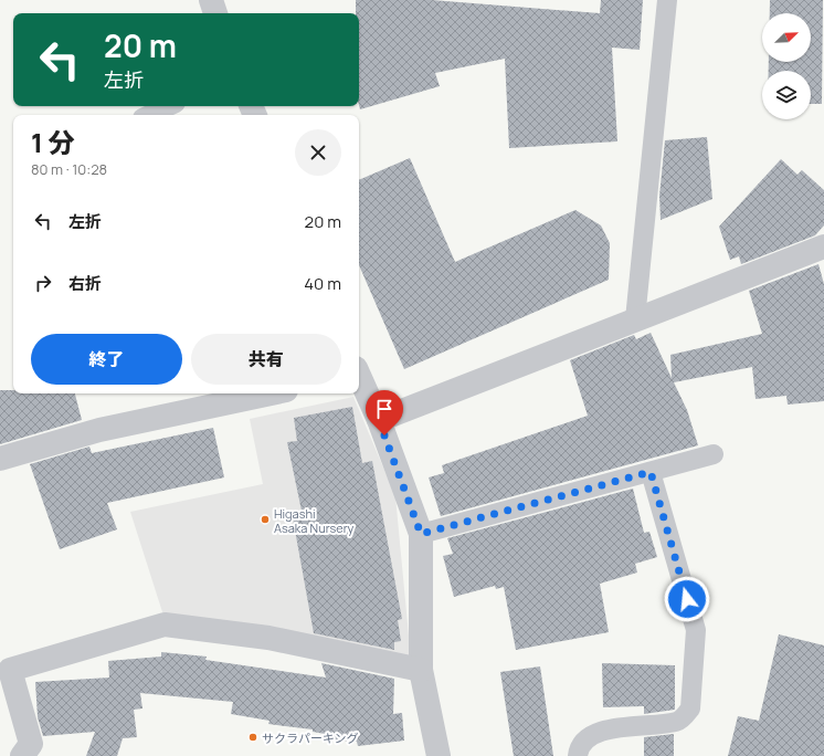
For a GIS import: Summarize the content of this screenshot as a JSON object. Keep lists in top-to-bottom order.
{
  "places": ["Higashi Asaka Nursery", "サクラパーキング"],
  "north": "top right",
  "page": {
    "turn": ["20 m", "左折"],
    "heading": ["1 分", "80 m · 10:28"],
    "list": [
      {
        "name": "左折",
        "value": "20 m"
      },
      {
        "name": "右折",
        "value": "40 m"
      }
    ],
    "buttons": ["終了", "共有"]
  }
}
